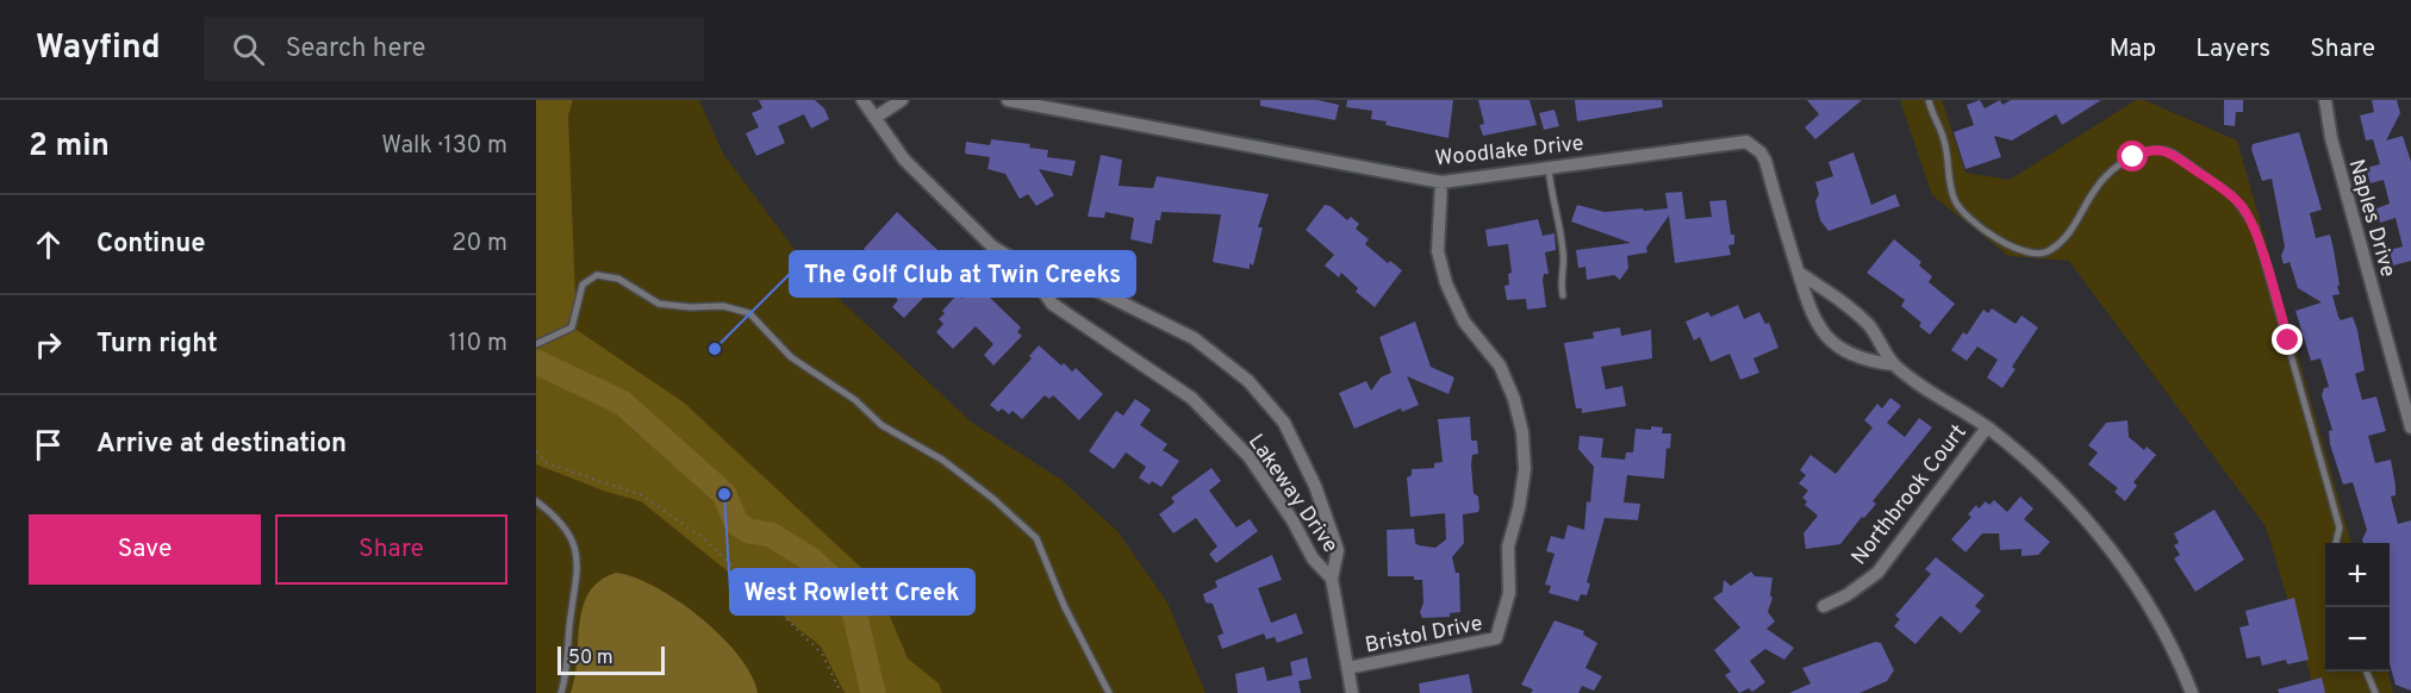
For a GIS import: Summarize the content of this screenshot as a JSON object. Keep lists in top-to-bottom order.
{
  "streets": {
    "street": [
      "Woodlake Drive",
      "Naples Drive",
      "Lakeway Drive",
      "Northbrook Court",
      "Bristol Drive"
    ]
  },
  "crossings": [
    ["Woodlake Drive", "Northbrook Court"],
    ["Woodlake Drive", "Bristol Drive"],
    ["Lakeway Drive", "Bristol Drive"]
  ],
  "places": ["The Golf Club at Twin Creeks", "West Rowlett Creek"],
  "scale_bar": "50 m",
  "page": {
    "header": "Wayfind",
    "search": "Search here",
    "nav": ["Map", "Layers", "Share"],
    "heading": ["2 min", "Walk · 130 m"],
    "list": [
      ["Continue", "20 m"],
      ["Turn right", "110 m"],
      "Arrive at destination"
    ],
    "buttons": ["Save", "Share"],
    "map_buttons": ["+", "−"],
    "scale": "50 m"
  }
}
